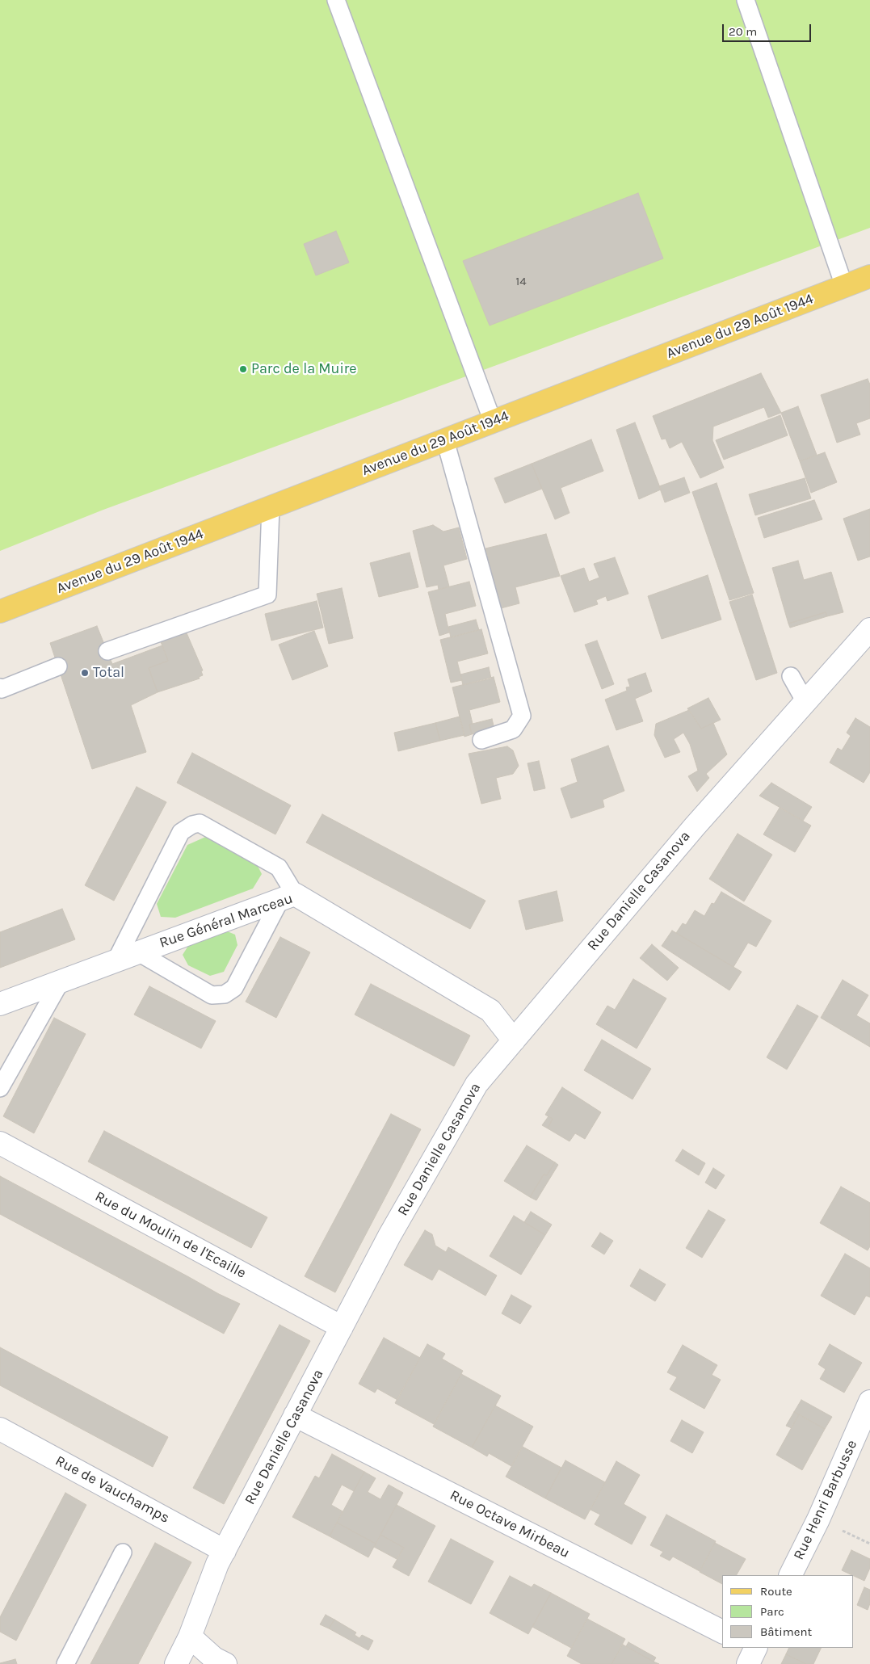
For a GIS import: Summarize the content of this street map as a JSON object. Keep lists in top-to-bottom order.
{
  "streets": {
    "main road": ["Avenue du 29 Août 1944"],
    "street": [
      "Rue Danielle Casanova",
      "Rue Général Marceau",
      "Rue du Moulin de l'Ecaille",
      "Rue de Vauchamps",
      "Rue Henri Barbusse",
      "Rue Octave Mirbeau"
    ]
  },
  "crossings": [
    ["Rue Danielle Casanova", "Rue Général Marceau"],
    ["Rue Danielle Casanova", "Rue du Moulin de l'Ecaille"],
    ["Rue Danielle Casanova", "Rue de Vauchamps"],
    ["Rue Danielle Casanova", "Rue Octave Mirbeau"]
  ],
  "places": ["Parc de la Muire", "Total"],
  "house_numbers": ["14"],
  "legend": ["Route", "Parc", "Bâtiment"],
  "scale_bar": "20 m"
}
